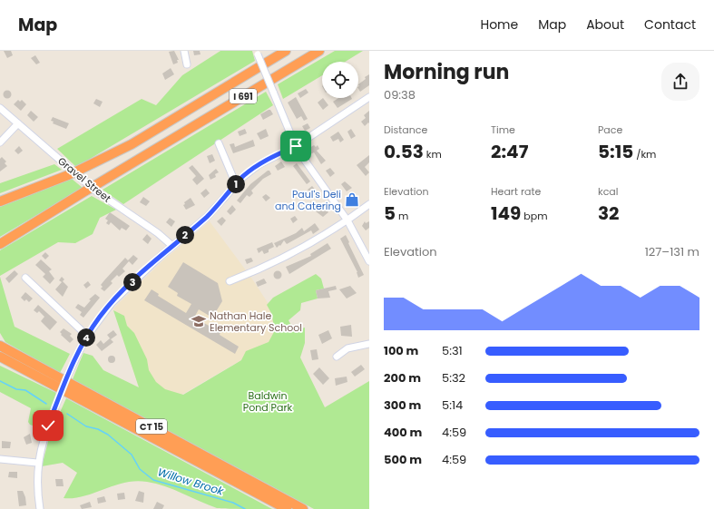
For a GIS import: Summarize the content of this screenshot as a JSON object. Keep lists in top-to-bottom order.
{
  "streets": {
    "highway": ["I 691", "CT 15"],
    "street": ["Gravel Street"]
  },
  "water": ["Willow Brook"],
  "parks": ["Baldwin Pond Park"],
  "places": {
    "shop": ["Paul's Deli and Catering"],
    "school or university": ["Nathan Hale Elementary School"]
  },
  "page": {
    "header": "Map",
    "nav": [
      "Home",
      "Map",
      "About",
      "Contact"
    ],
    "heading": ["Morning run", "09:38"],
    "stats": [
      ["Distance", "0.53 km"],
      ["Time", "2:47"],
      ["Pace", "5:15 /km"],
      ["Elevation", "5 m"],
      ["Heart rate", "149 bpm"],
      ["kcal", "32"]
    ],
    "pins": [
      "1",
      "2",
      "3",
      "4"
    ],
    "chart": ["Elevation", "127–131 m"],
    "list": [
      {
        "name": "100 m",
        "note": "5:31"
      },
      {
        "name": "200 m",
        "note": "5:32"
      },
      {
        "name": "300 m",
        "note": "5:14"
      },
      {
        "name": "400 m",
        "note": "4:59"
      },
      {
        "name": "500 m",
        "note": "4:59"
      }
    ]
  }
}
